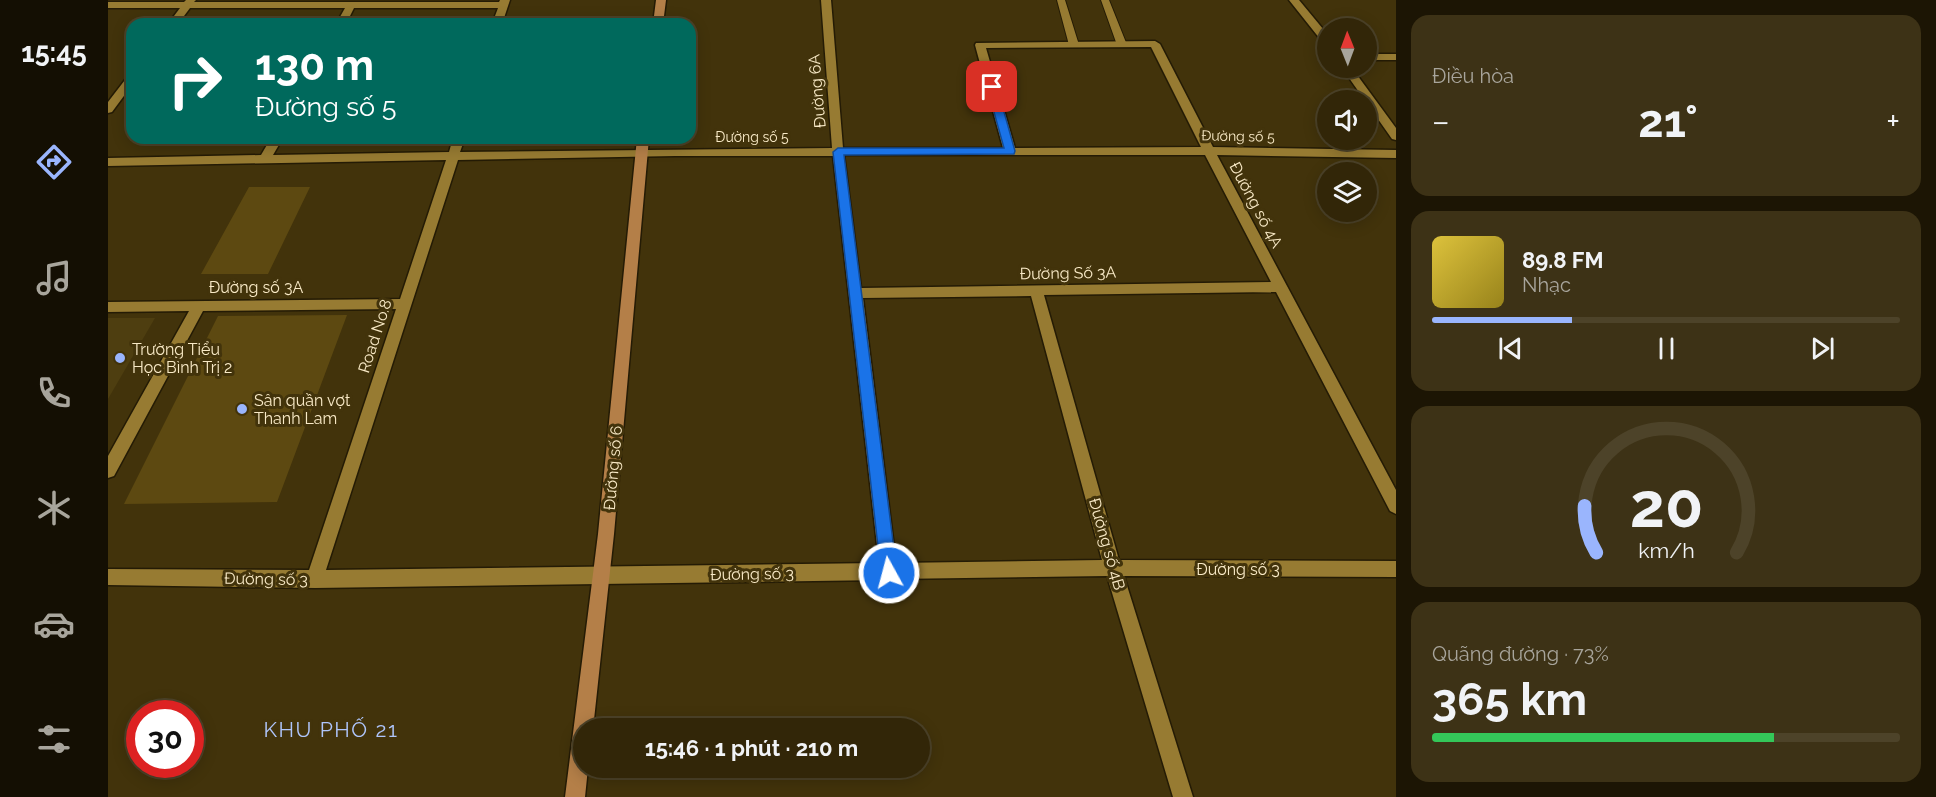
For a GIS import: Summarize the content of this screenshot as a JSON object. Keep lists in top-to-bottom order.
{
  "streets": {
    "street": [
      "Đường 6A",
      "Đường số 5",
      "Đường số 4A",
      "Đường Số 3A",
      "Đường số 3A",
      "Road No.8",
      "Đường số 6",
      "Đường số 4B",
      "Đường số 3"
    ]
  },
  "crossings": [
    ["Đường 6A", "Đường số 5"],
    ["Đường 6A", "Đường Số 3A"],
    ["Đường 6A", "Đường số 3"],
    ["Đường số 5", "Đường số 4A"],
    ["Đường số 5", "Road No.8"],
    ["Đường số 5", "Đường số 6"],
    ["Đường số 4A", "Đường Số 3A"],
    ["Đường Số 3A", "Đường số 4B"],
    ["Đường số 3A", "Road No.8"],
    ["Road No.8", "Đường số 3"],
    ["Đường số 6", "Đường số 3"],
    ["Đường số 4B", "Đường số 3"]
  ],
  "districts": ["KHU PHỐ 21"],
  "places": ["Trường Tiểu Học Bình Trị 2", "Sân quần vợt Thanh Lam"],
  "north": "top",
  "page": {
    "tabs": "15:45",
    "tile": [
      "Điều hòa",
      ["Quãng đường · 73%", "365 km"]
    ],
    "turn": ["130 m", "Đường số 5"],
    "heat": ["−", "21°", "+"],
    "song": ["89.8 FM", "Nhạc"],
    "limit": "30",
    "trip": "15:46 · 1 phút · 210 m",
    "gauge": ["20", "km/h"]
  }
}
